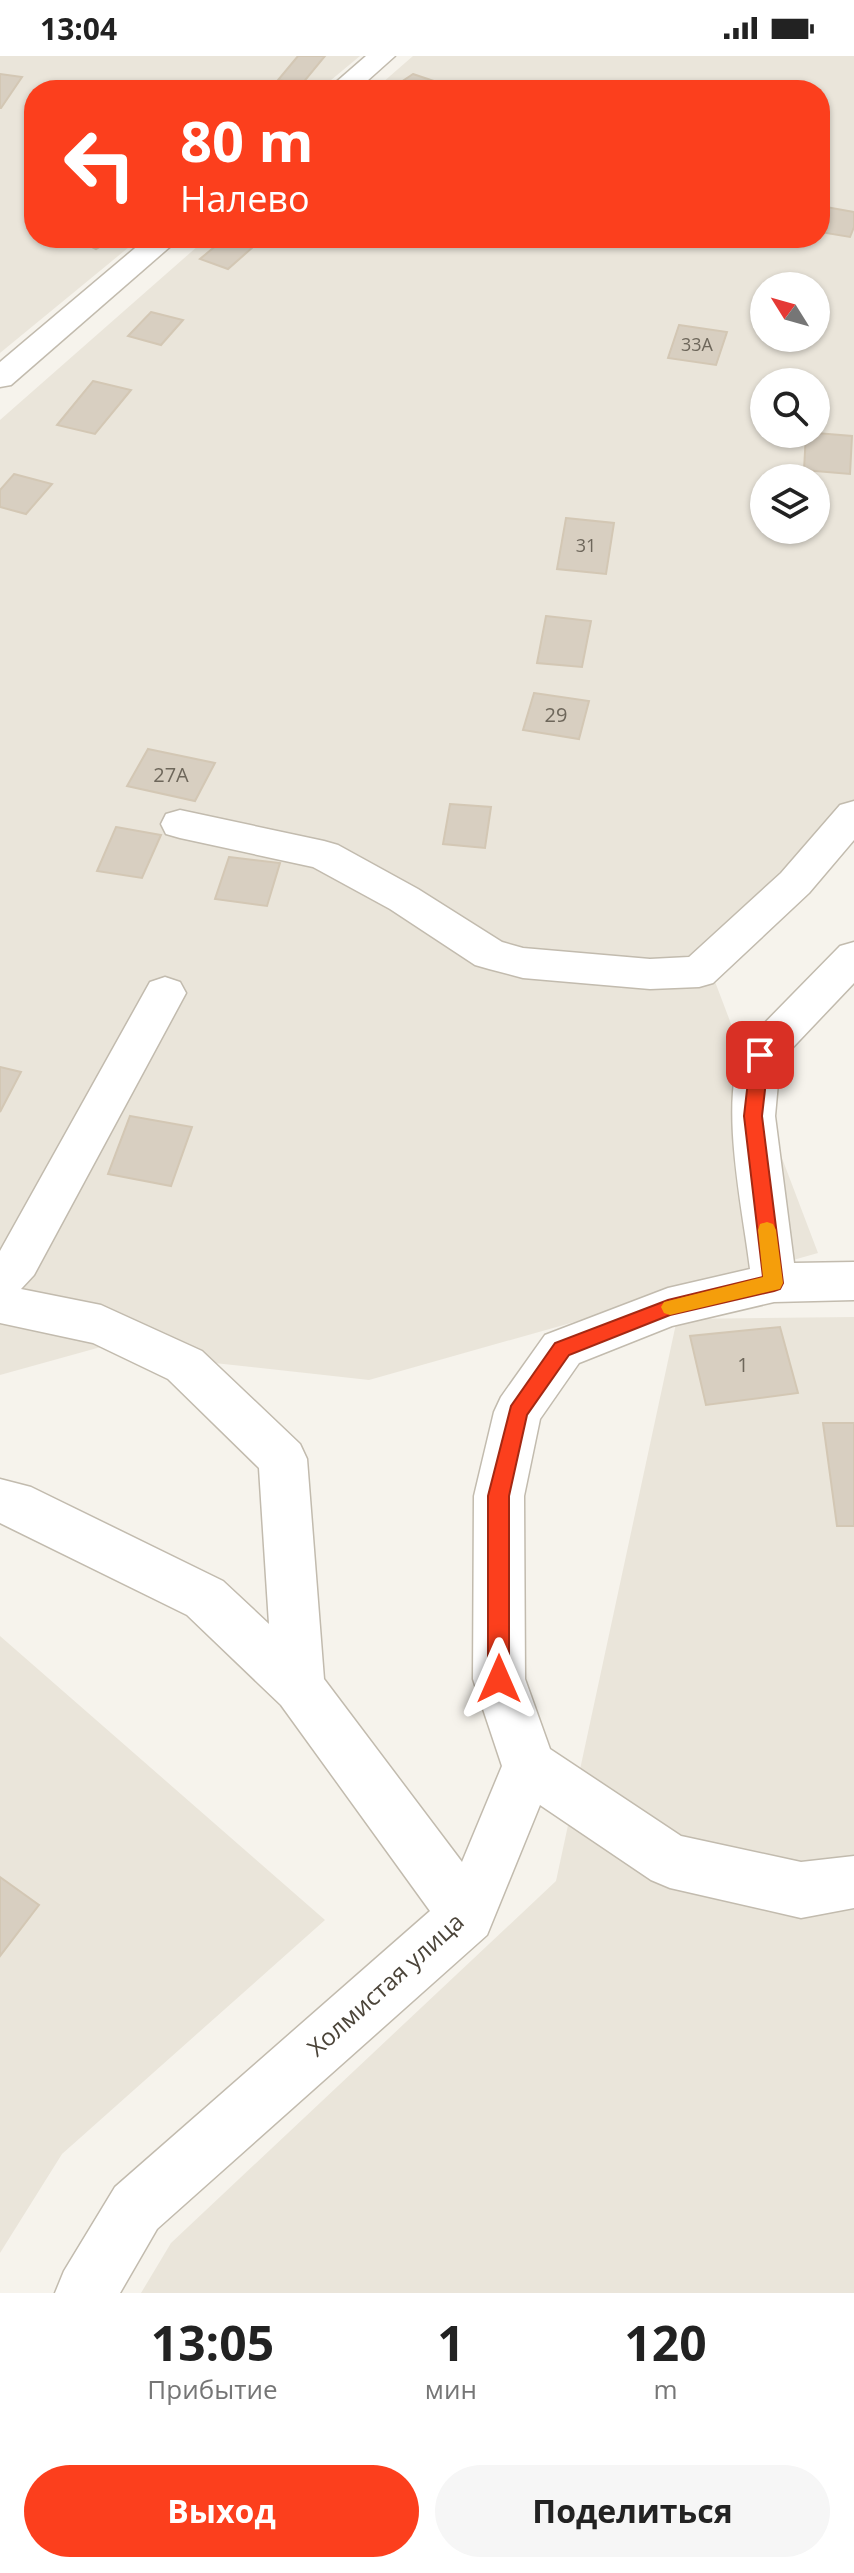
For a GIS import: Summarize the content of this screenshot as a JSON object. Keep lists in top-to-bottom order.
{
  "streets": {
    "street": ["Холмистая улица"]
  },
  "house_numbers": [
    "33А",
    "31",
    "29",
    "27А",
    "1"
  ],
  "north": "top left",
  "page": {
    "status": "13:04",
    "turn": ["80 m", "Налево"],
    "eta": [
      "13:05",
      "Прибытие",
      "1",
      "мин",
      "120",
      "m"
    ],
    "buttons": ["Выход", "Поделиться"]
  }
}
